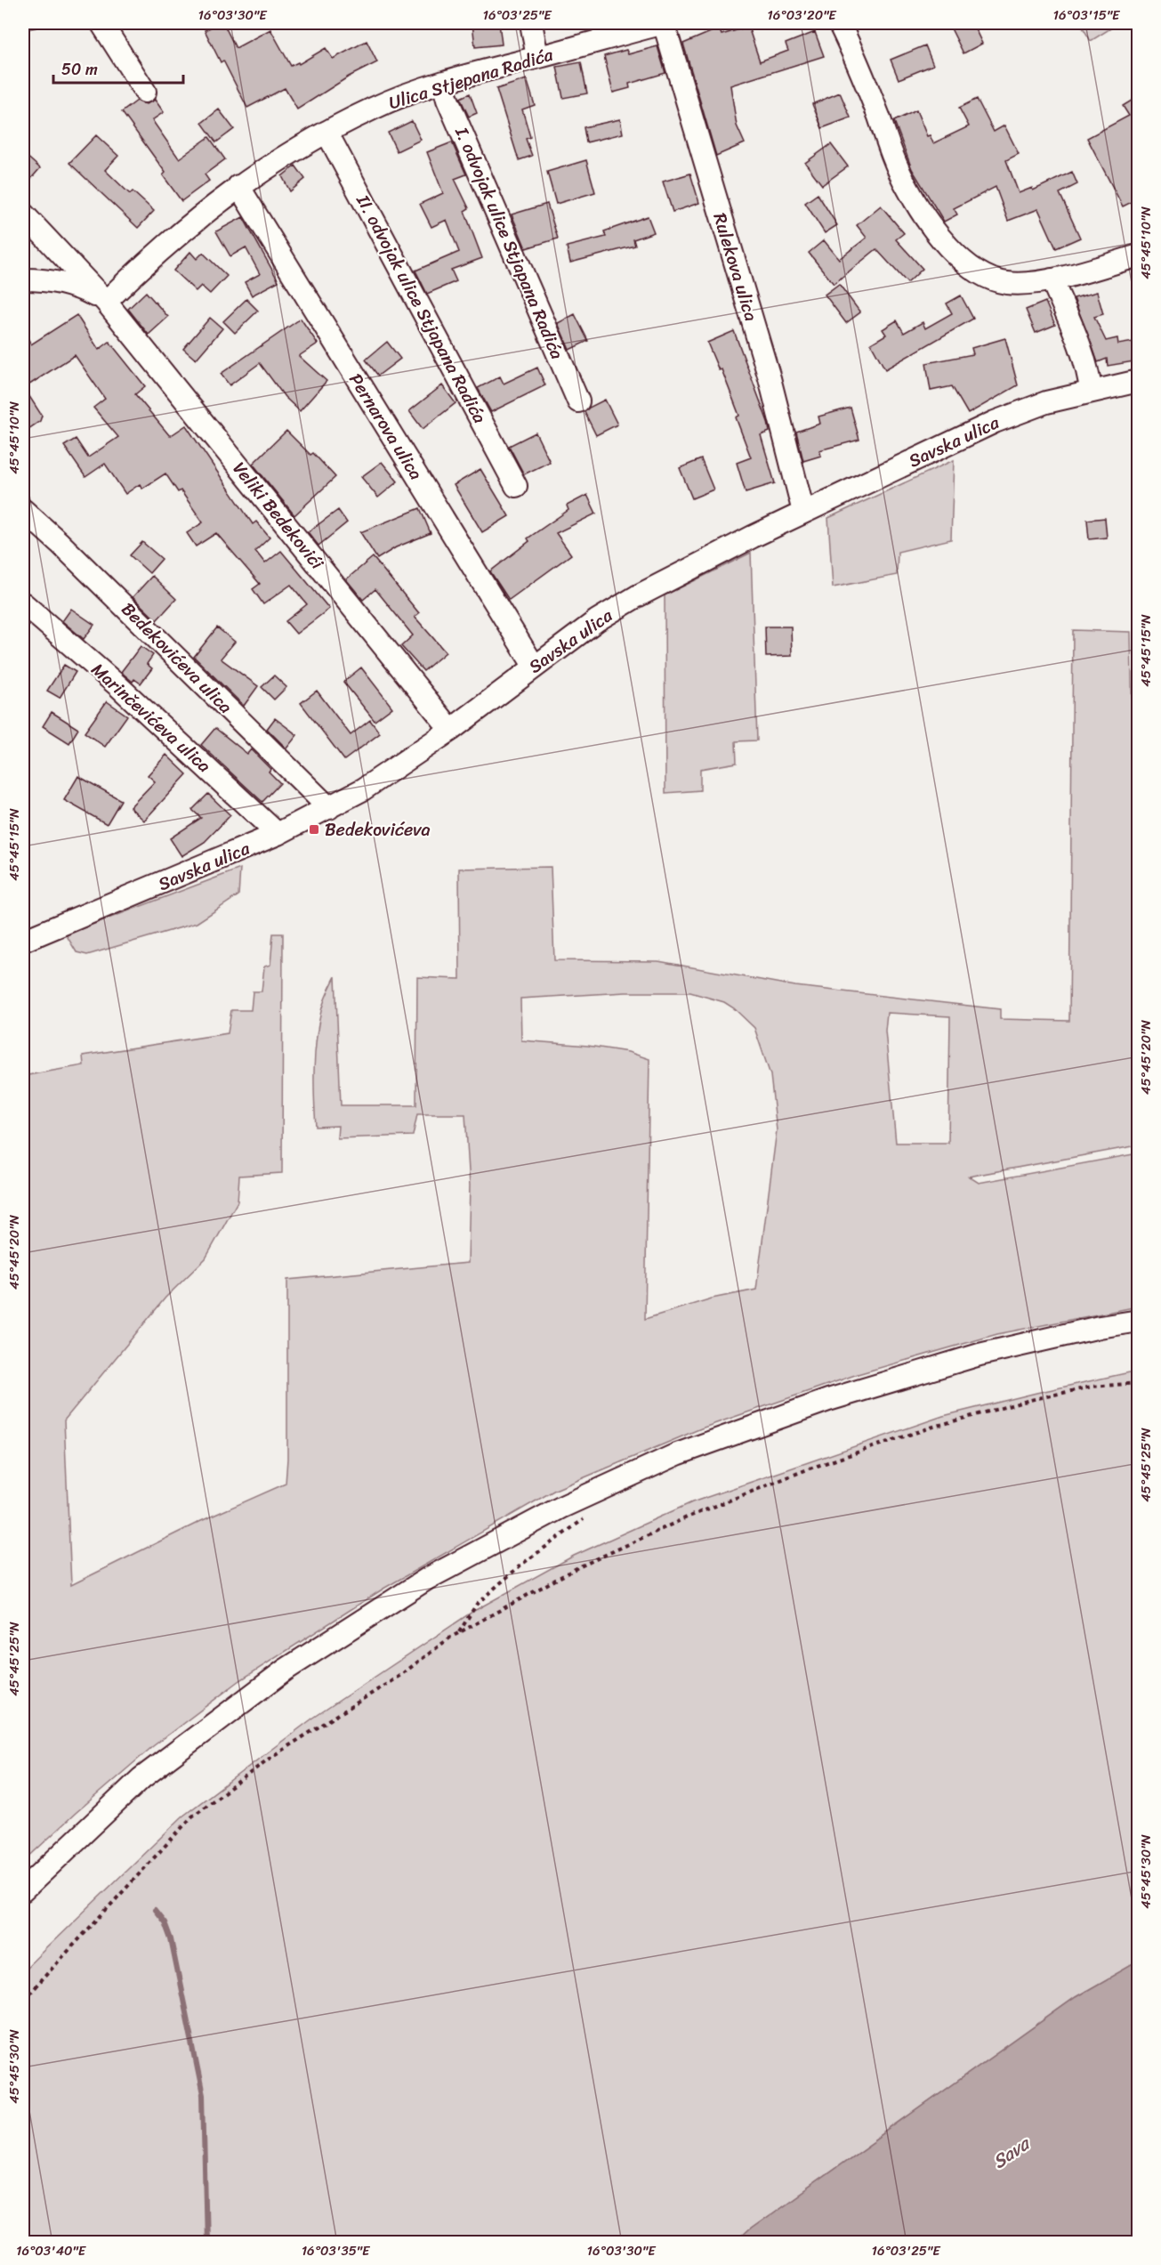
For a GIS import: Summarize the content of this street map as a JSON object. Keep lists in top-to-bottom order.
{
  "streets": {
    "street": [
      "Ulica Stjepana Radića",
      "I. odvojak ulice Stjapana Radića",
      "Rulekova ulica",
      "II. odvojak ulice Stjapana Radića",
      "Pernarova ulica",
      "Savska ulica",
      "Veliki Bedekovići",
      "Bedekovićeva ulica",
      "Marinčevićeva ulica"
    ]
  },
  "crossings": [
    ["Ulica Stjepana Radića", "I. odvojak ulice Stjapana Radića"],
    ["Ulica Stjepana Radića", "Rulekova ulica"],
    ["Ulica Stjepana Radića", "II. odvojak ulice Stjapana Radića"],
    ["Ulica Stjepana Radića", "Pernarova ulica"],
    ["Ulica Stjepana Radića", "Veliki Bedekovići"],
    ["Rulekova ulica", "Savska ulica"],
    ["Pernarova ulica", "Savska ulica"],
    ["Savska ulica", "Veliki Bedekovići"],
    ["Savska ulica", "Bedekovićeva ulica"],
    ["Savska ulica", "Marinčevićeva ulica"]
  ],
  "water": ["Sava"],
  "places": {
    "transit": ["Bedekovićeva"]
  },
  "scale_bar": "50 m",
  "coordinates": [
    "16°03'30\"E",
    "16°03'25\"E",
    "16°03'20\"E",
    "16°03'15\"E",
    "45°45'10\"N",
    "45°45'15\"N",
    "45°45'20\"N",
    "45°45'25\"N",
    "45°45'30\"N",
    "16°03'40\"E",
    "16°03'35\"E"
  ]
}
